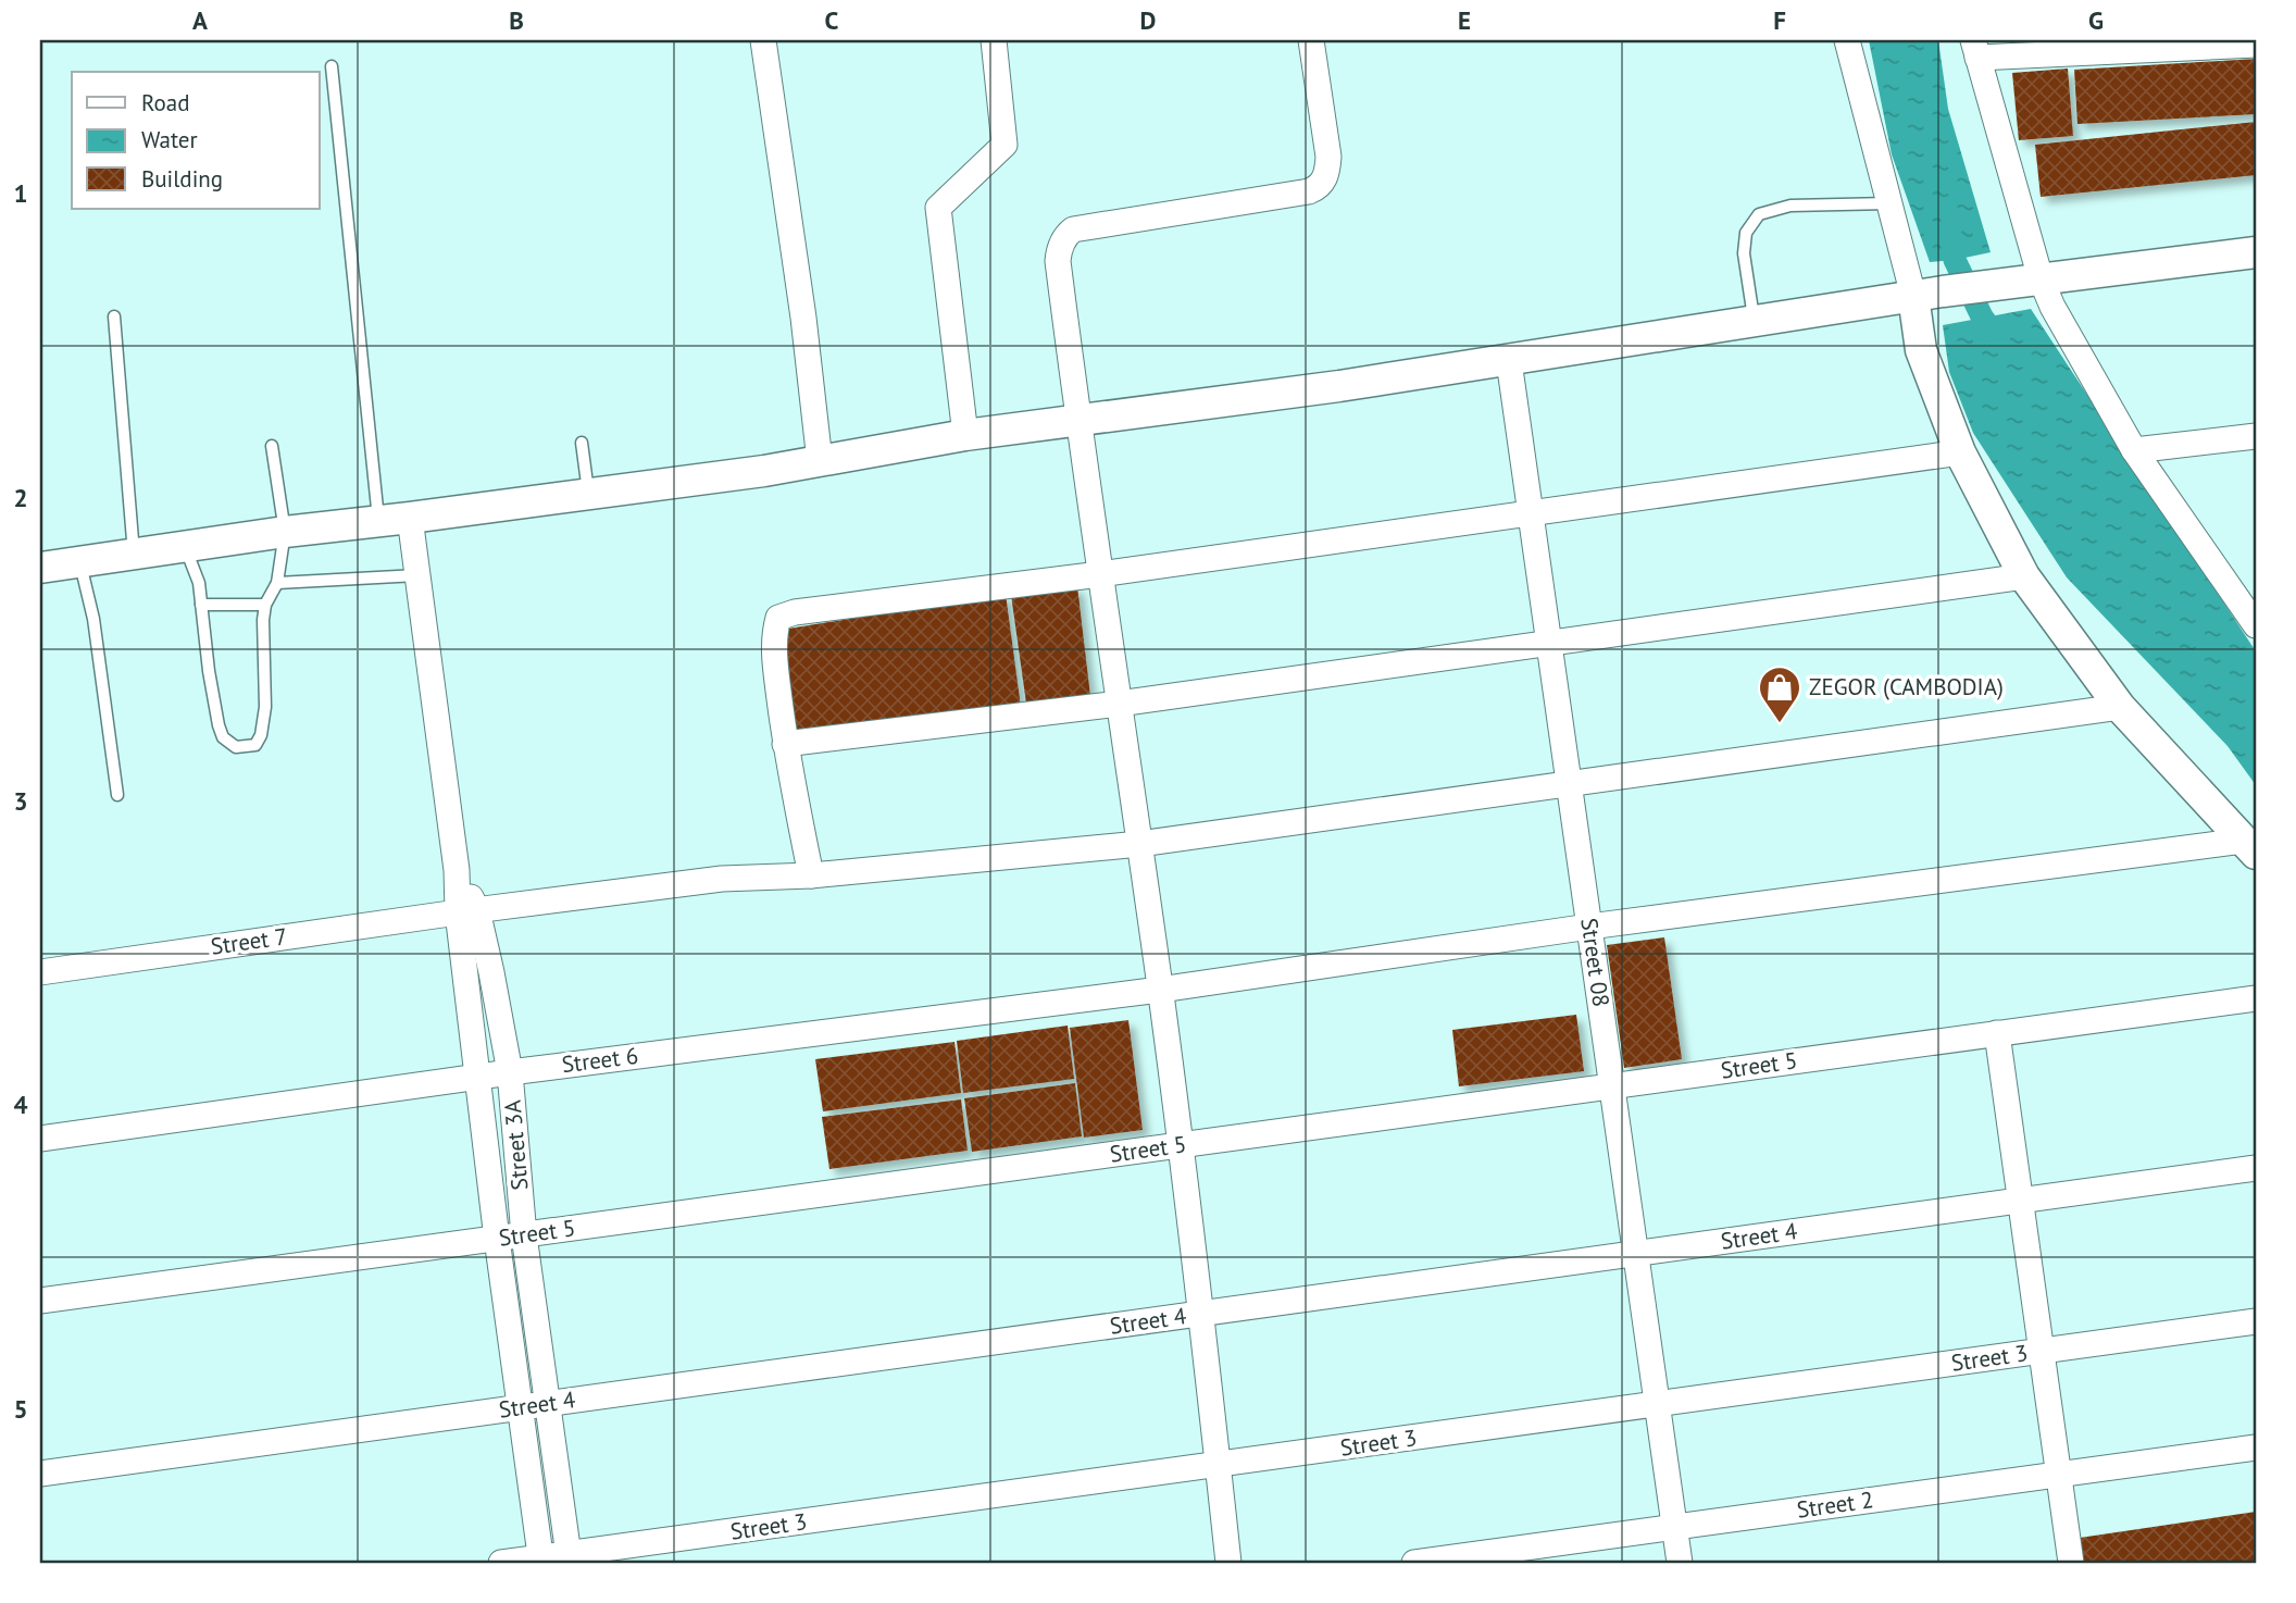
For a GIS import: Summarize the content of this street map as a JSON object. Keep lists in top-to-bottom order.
{
  "streets": {
    "street": [
      "Street 7",
      "Street 08",
      "Street 6",
      "Street 5",
      "Street 3A",
      "Street 4",
      "Street 3",
      "Street 2"
    ]
  },
  "crossings": [
    ["Street 7", "Street 08"],
    ["Street 7", "Street 3A"],
    ["Street 08", "Street 6"],
    ["Street 08", "Street 5"],
    ["Street 08", "Street 4"],
    ["Street 08", "Street 3"],
    ["Street 08", "Street 2"],
    ["Street 6", "Street 3A"],
    ["Street 5", "Street 3A"],
    ["Street 3A", "Street 4"],
    ["Street 3A", "Street 3"]
  ],
  "places": {
    "shop": ["ZEGOR (CAMBODIA)"]
  },
  "legend": ["Road", "Water", "Building"],
  "grid": {
    "columns": [
      "A",
      "B",
      "C",
      "D",
      "E",
      "F",
      "G"
    ],
    "rows": [
      "1",
      "2",
      "3",
      "4",
      "5"
    ]
  }
}
